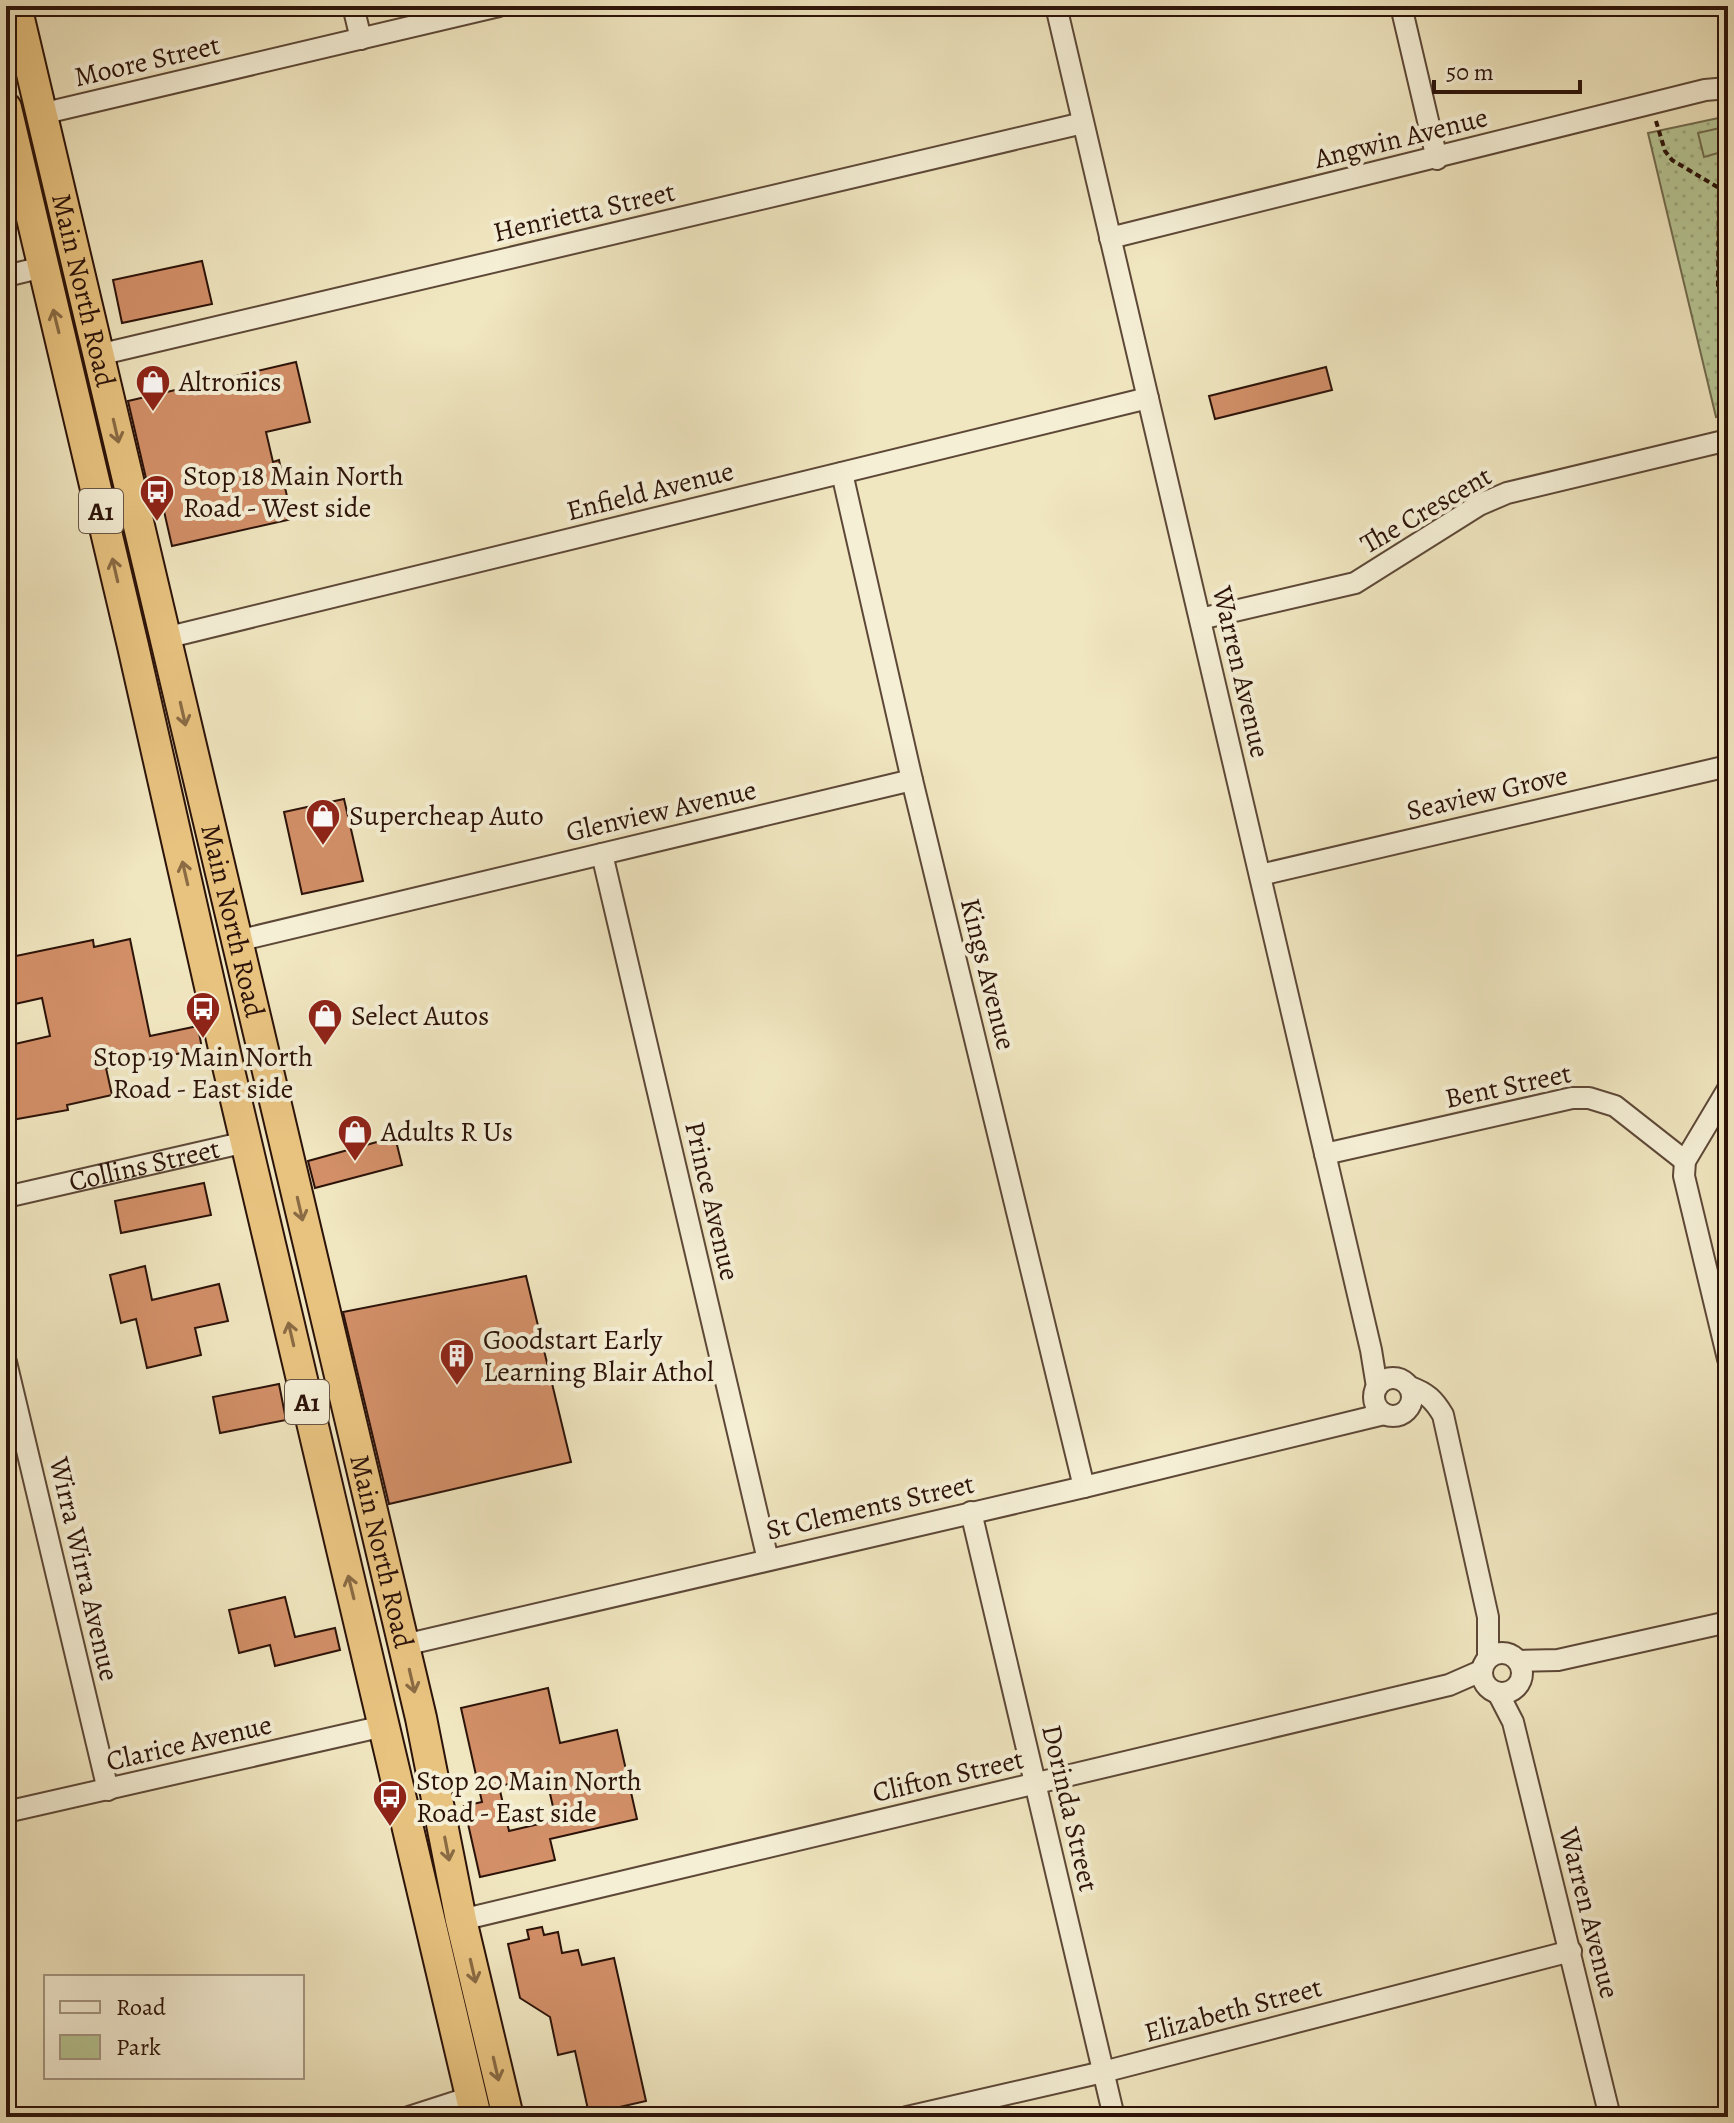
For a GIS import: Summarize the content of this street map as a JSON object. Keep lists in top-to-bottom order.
{
  "streets": {
    "highway": ["Main North Road", "A1", "Collins Street"],
    "street": [
      "Moore Street",
      "Angwin Avenue",
      "Henrietta Street",
      "Enfield Avenue",
      "The Crescent",
      "Warren Avenue",
      "Seaview Grove",
      "Glenview Avenue",
      "Kings Avenue",
      "Bent Street",
      "Prince Avenue",
      "St Clements Street",
      "Wirra Wirra Avenue",
      "Clarice Avenue",
      "Clifton Street",
      "Dorinda Street",
      "Elizabeth Street"
    ]
  },
  "crossings": [
    ["Moore Street", "Main North Road"],
    ["Angwin Avenue", "Warren Avenue"],
    ["Henrietta Street", "Main North Road"],
    ["Henrietta Street", "Warren Avenue"],
    ["Main North Road", "Enfield Avenue"],
    ["Main North Road", "Glenview Avenue"],
    ["Main North Road", "Collins Street"],
    ["Main North Road", "St Clements Street"],
    ["Main North Road", "Clarice Avenue"],
    ["Main North Road", "Clifton Street"],
    ["Enfield Avenue", "Warren Avenue"],
    ["Enfield Avenue", "Kings Avenue"],
    ["The Crescent", "Warren Avenue"],
    ["Warren Avenue", "Seaview Grove"],
    ["Warren Avenue", "Bent Street"],
    ["Warren Avenue", "St Clements Street"],
    ["Warren Avenue", "Clifton Street"],
    ["Warren Avenue", "Elizabeth Street"],
    ["Glenview Avenue", "Kings Avenue"],
    ["Glenview Avenue", "Prince Avenue"],
    ["Kings Avenue", "St Clements Street"],
    ["Prince Avenue", "St Clements Street"],
    ["St Clements Street", "Dorinda Street"],
    ["Wirra Wirra Avenue", "Clarice Avenue"],
    ["Clifton Street", "Dorinda Street"],
    ["Dorinda Street", "Elizabeth Street"]
  ],
  "places": {
    "shop": [
      "Altronics",
      "Supercheap Auto",
      "Select Autos",
      "Adults R Us"
    ],
    "bus stop": ["Stop 18 Main North Road - West side", "Stop 19 Main North Road - East side", "Stop 20 Main North Road - East side"],
    "building": ["Goodstart Early Learning Blair Athol"]
  },
  "legend": ["Road", "Park"],
  "scale_bar": "50 m"
}
